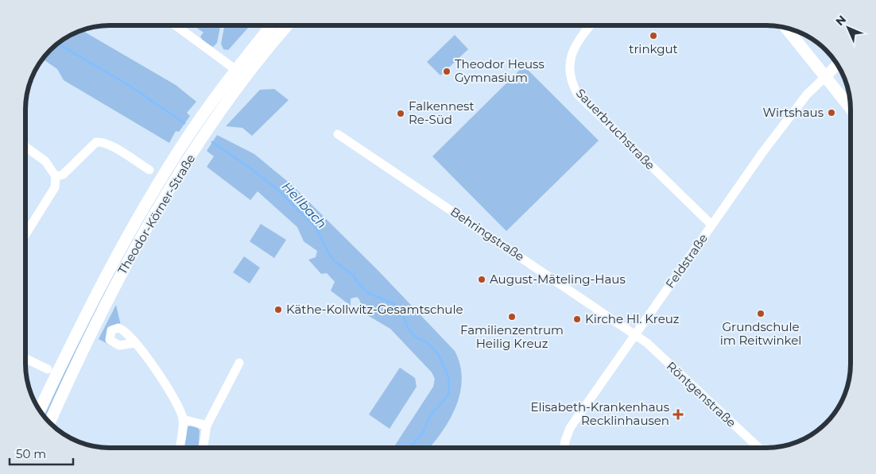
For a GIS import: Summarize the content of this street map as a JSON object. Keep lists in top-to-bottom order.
{
  "streets": {
    "main road": ["Theodor-Körner-Straße"],
    "street": [
      "Sauerbruchstraße",
      "Behringstraße",
      "Feldstraße",
      "Röntgenstraße"
    ]
  },
  "crossings": [
    ["Sauerbruchstraße", "Feldstraße"],
    ["Behringstraße", "Feldstraße"],
    ["Behringstraße", "Röntgenstraße"],
    ["Feldstraße", "Röntgenstraße"]
  ],
  "water": ["Hellbach"],
  "places": {
    "other": [
      "trinkgut",
      "Theodor Heuss Gymnasium",
      "Wirtshaus",
      "Falkennest Re-Süd",
      "August-Mäteling-Haus",
      "Käthe-Kollwitz-Gesamtschule",
      "Grundschule im Reitwinkel",
      "Familienzentrum Heilig Kreuz",
      "Kirche Hl. Kreuz"
    ],
    "health": ["Elisabeth-Krankenhaus Recklinhausen"]
  },
  "scale_bar": "50 m",
  "north": "top left"
}
